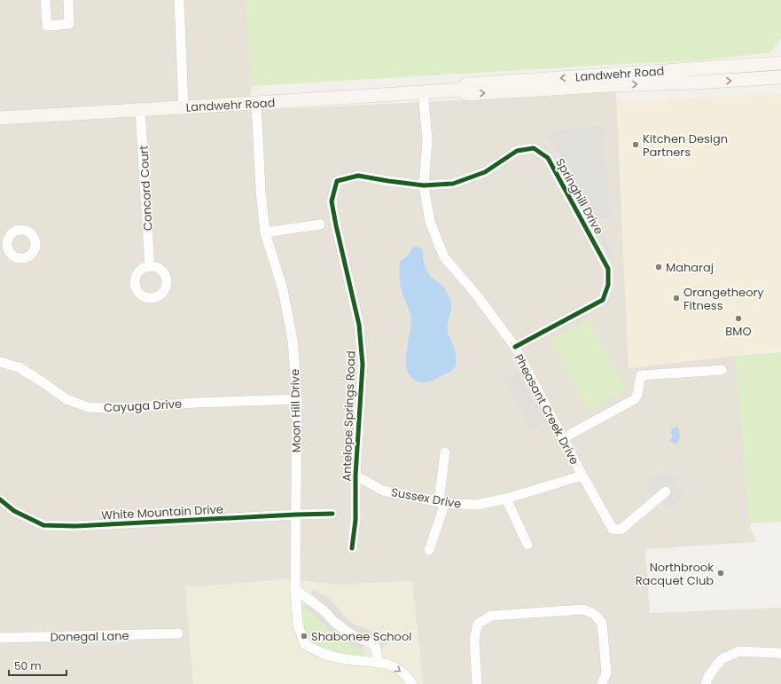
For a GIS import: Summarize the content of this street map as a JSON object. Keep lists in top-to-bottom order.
{
  "streets": {
    "main road": ["Landwehr Road"],
    "street": [
      "Concord Court",
      "Springhill Drive",
      "Cayuga Drive",
      "Pheasant Creek Drive",
      "Moon Hill Drive",
      "Antelope Springs Road",
      "Sussex Drive",
      "White Mountain Drive",
      "Donegal Lane"
    ]
  },
  "crossings": [
    ["Landwehr Road", "Concord Court"],
    ["Landwehr Road", "Pheasant Creek Drive"],
    ["Landwehr Road", "Moon Hill Drive"],
    ["Springhill Drive", "Pheasant Creek Drive"],
    ["Springhill Drive", "Antelope Springs Road"],
    ["Cayuga Drive", "Moon Hill Drive"],
    ["Pheasant Creek Drive", "Sussex Drive"],
    ["Moon Hill Drive", "White Mountain Drive"],
    ["Antelope Springs Road", "Sussex Drive"]
  ],
  "places": [
    "Kitchen Design Partners",
    "Maharaj",
    "Orangetheory Fitness",
    "BMO",
    "Northbrook Racquet Club",
    "Shabonee School"
  ],
  "scale_bar": "50 m"
}
